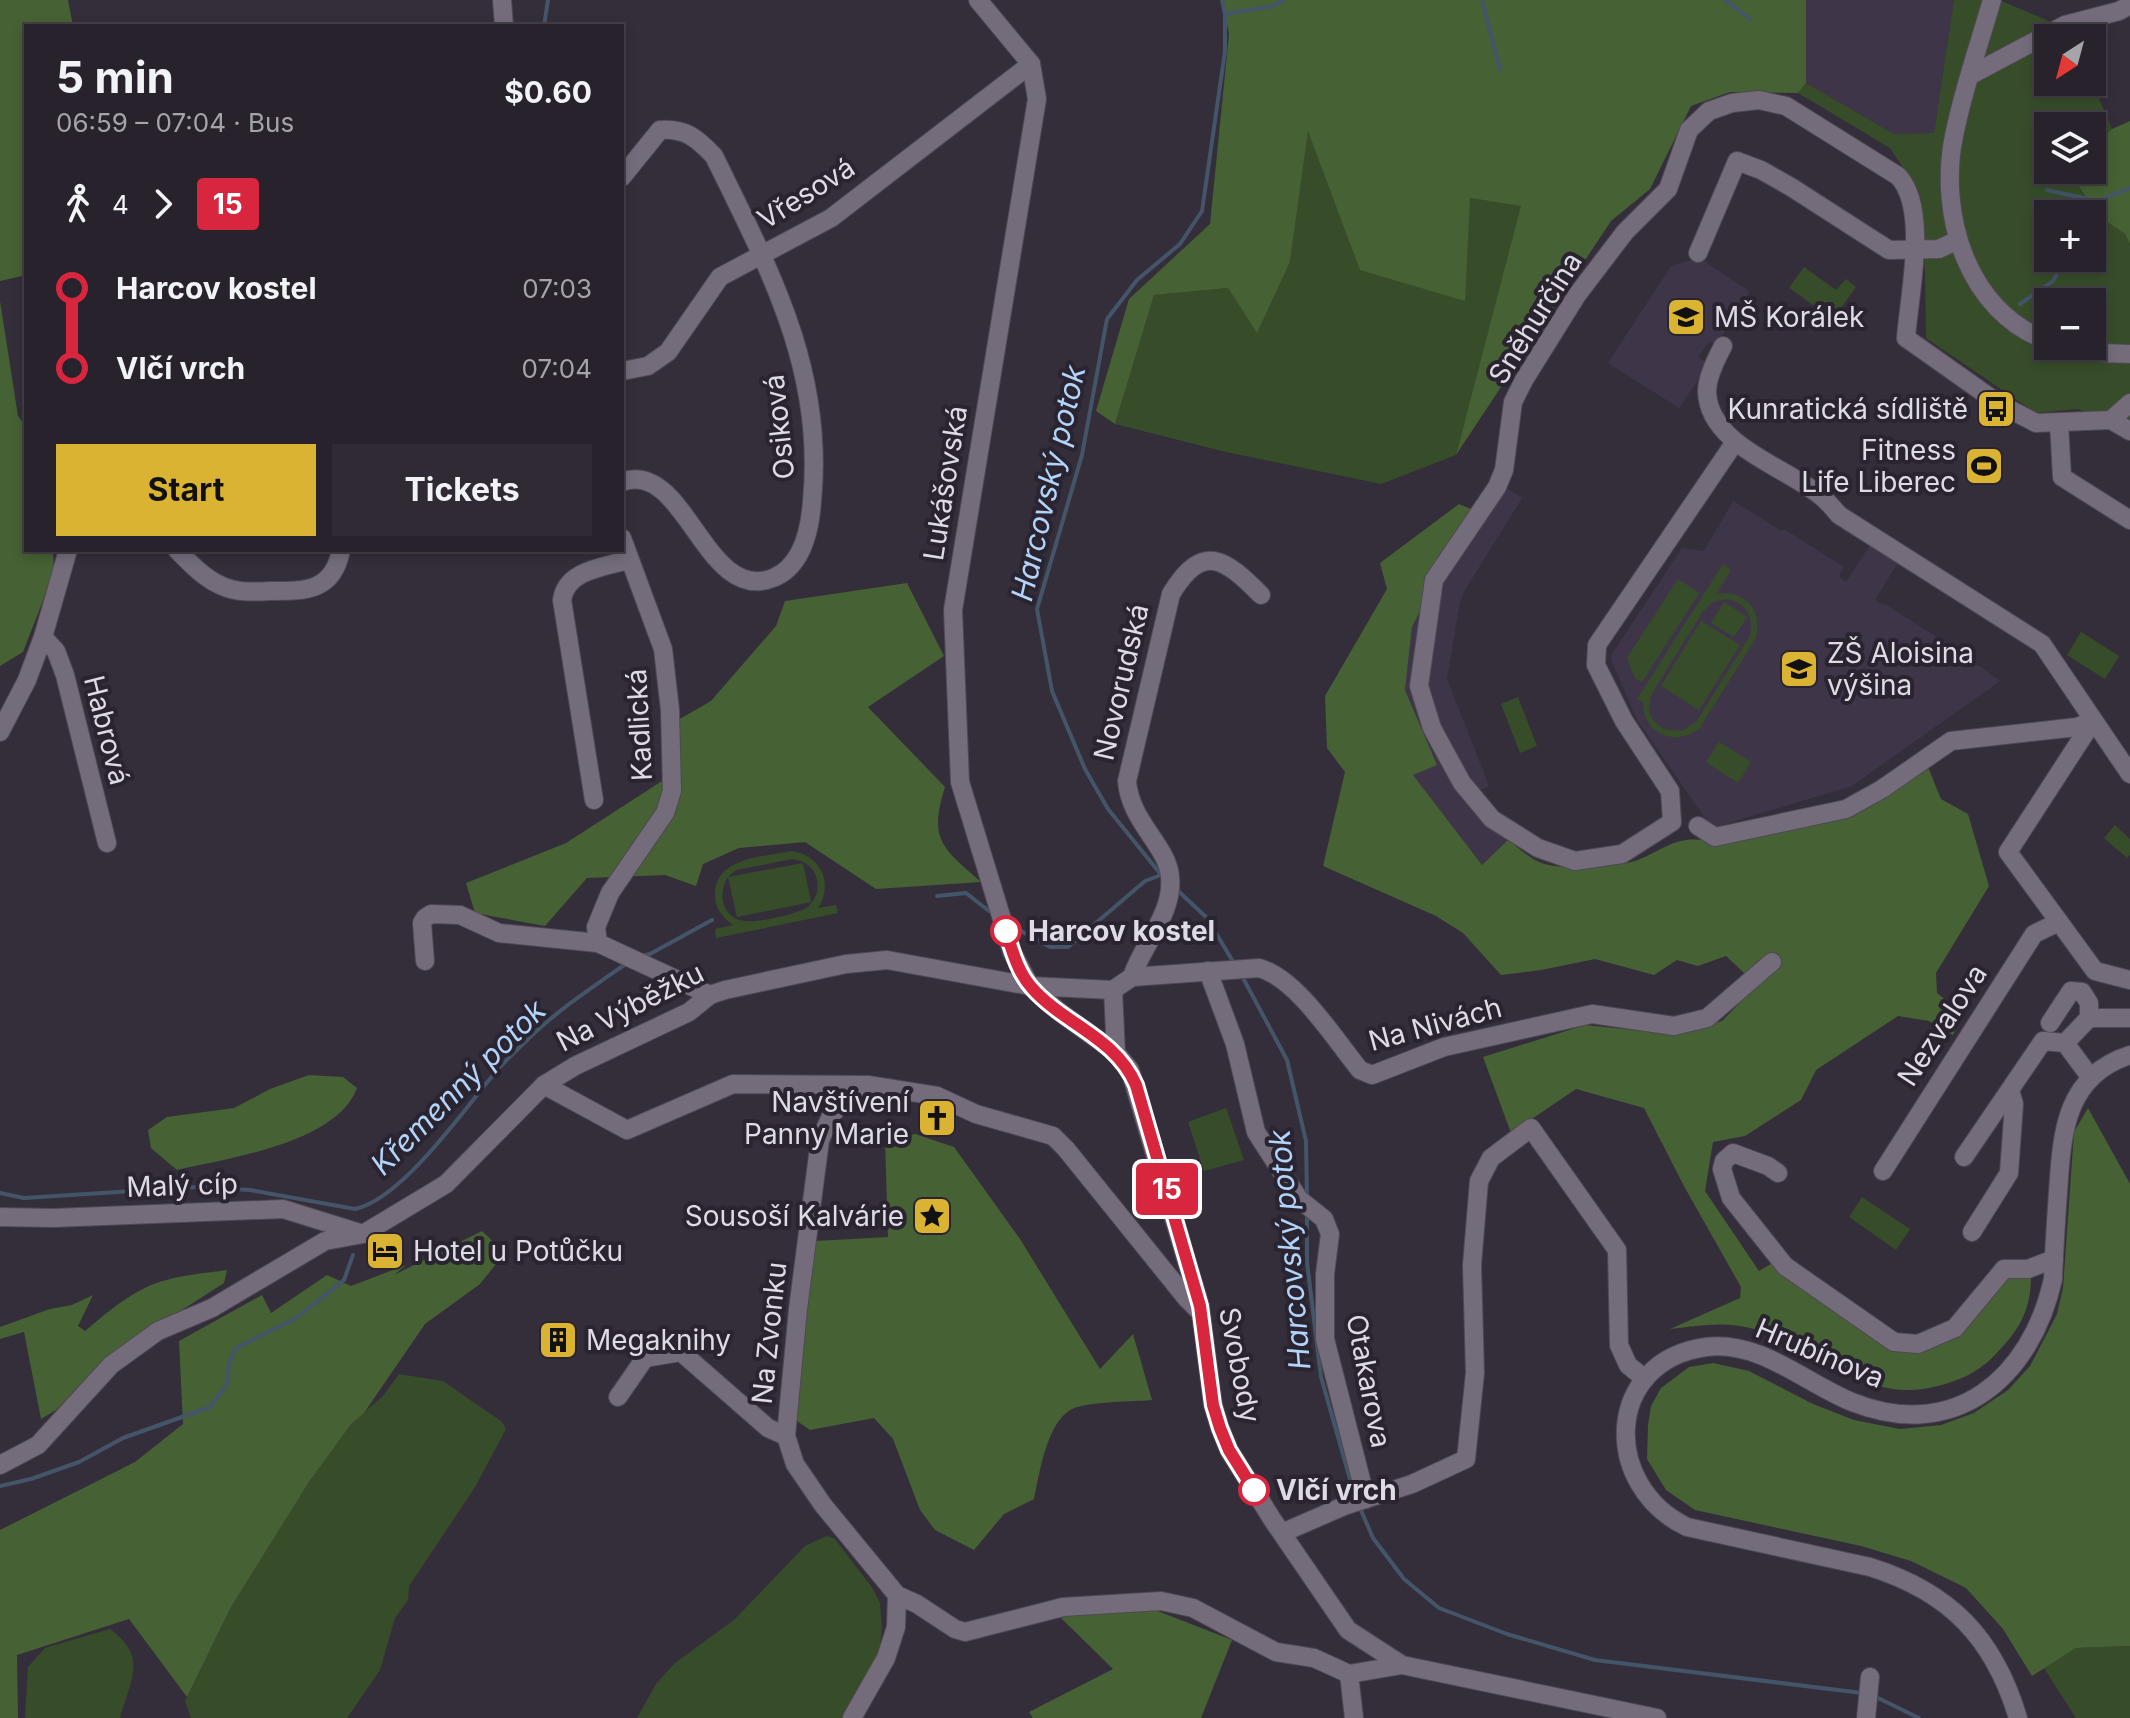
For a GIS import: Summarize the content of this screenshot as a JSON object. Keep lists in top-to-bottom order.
{
  "streets": {
    "street": [
      "Vřesová",
      "Sněhurčina",
      "Osiková",
      "Lukášovská",
      "Novorudská",
      "Kadlická",
      "Habrová",
      "Na Výběžku",
      "Na Nivách",
      "Nezvalova",
      "Malý cíp",
      "Na Zvonku",
      "Hrubínova",
      "Svobody",
      "Otakarova"
    ]
  },
  "crossings": [
    ["Vřesová", "Osiková"],
    ["Vřesová", "Lukášovská"],
    ["Lukášovská", "Na Výběžku"],
    ["Lukášovská", "Svobody"],
    ["Novorudská", "Na Nivách"],
    ["Na Výběžku", "Malý cíp"],
    ["Na Výběžku", "Svobody"],
    ["Na Nivách", "Otakarova"]
  ],
  "water": ["Harcovský potok", "Křemenný potok"],
  "places": {
    "school or university": ["MŠ Korálek", "ZŠ Aloisina výšina"],
    "bus stop": ["Kunratická sídliště"],
    "sports": ["Fitness Life Liberec"],
    "other": ["Harcov kostel", "Vlčí vrch"],
    "church": ["Navštívení Panny Marie"],
    "place": ["Sousoší Kalvárie"],
    "hotel": ["Hotel u Potůčku"],
    "building": ["Megaknihy"]
  },
  "lines": ["bus line 15"],
  "north": "bottom left",
  "page": {
    "on_map": "15",
    "map_buttons": ["+", "−"],
    "heading": ["5 min", "06:59 – 07:04 · Bus", "$0.60"],
    "legs": ["4", "15"],
    "list": [
      {
        "name": "Harcov kostel",
        "value": "07:03"
      },
      {
        "name": "Vlčí vrch",
        "value": "07:04"
      }
    ],
    "buttons": ["Start", "Tickets"]
  }
}
